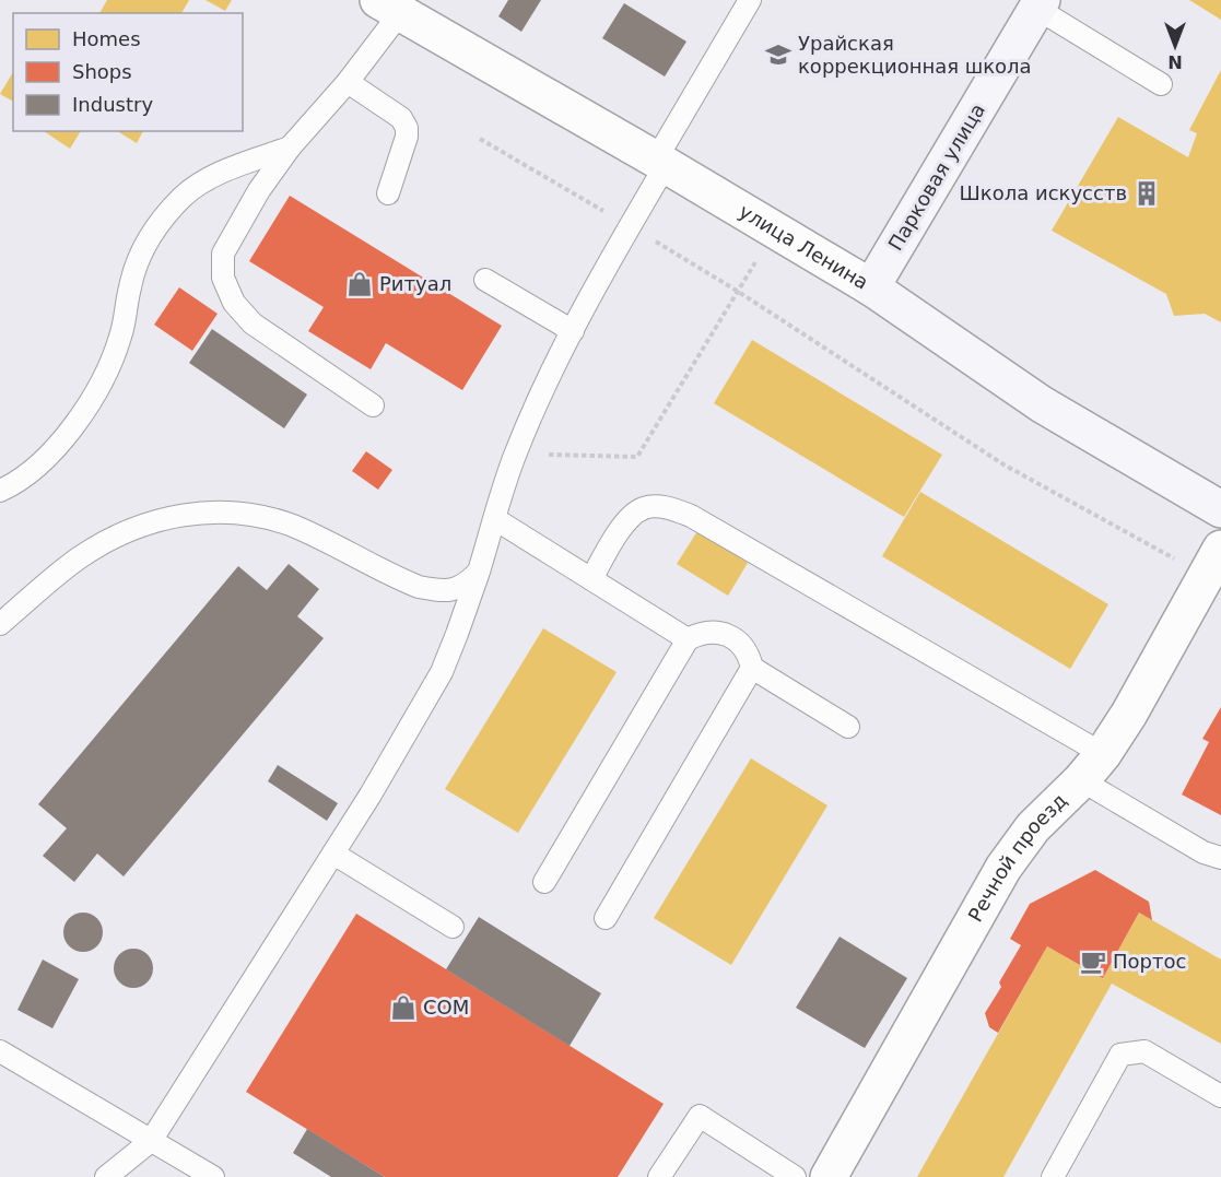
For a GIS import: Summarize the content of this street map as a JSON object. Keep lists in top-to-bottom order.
{
  "streets": {
    "main road": ["Парковая улица", "улица Ленина"],
    "street": ["Речной проезд"]
  },
  "crossings": [
    ["Парковая улица", "улица Ленина"]
  ],
  "places": {
    "school or university": ["Урайская коррекционная школа"],
    "building": ["Школа искусств"],
    "shop": ["Ритуал", "СОМ"],
    "cafe": ["Портос"]
  },
  "legend": ["Homes", "Shops", "Industry"],
  "north": "bottom"
}
